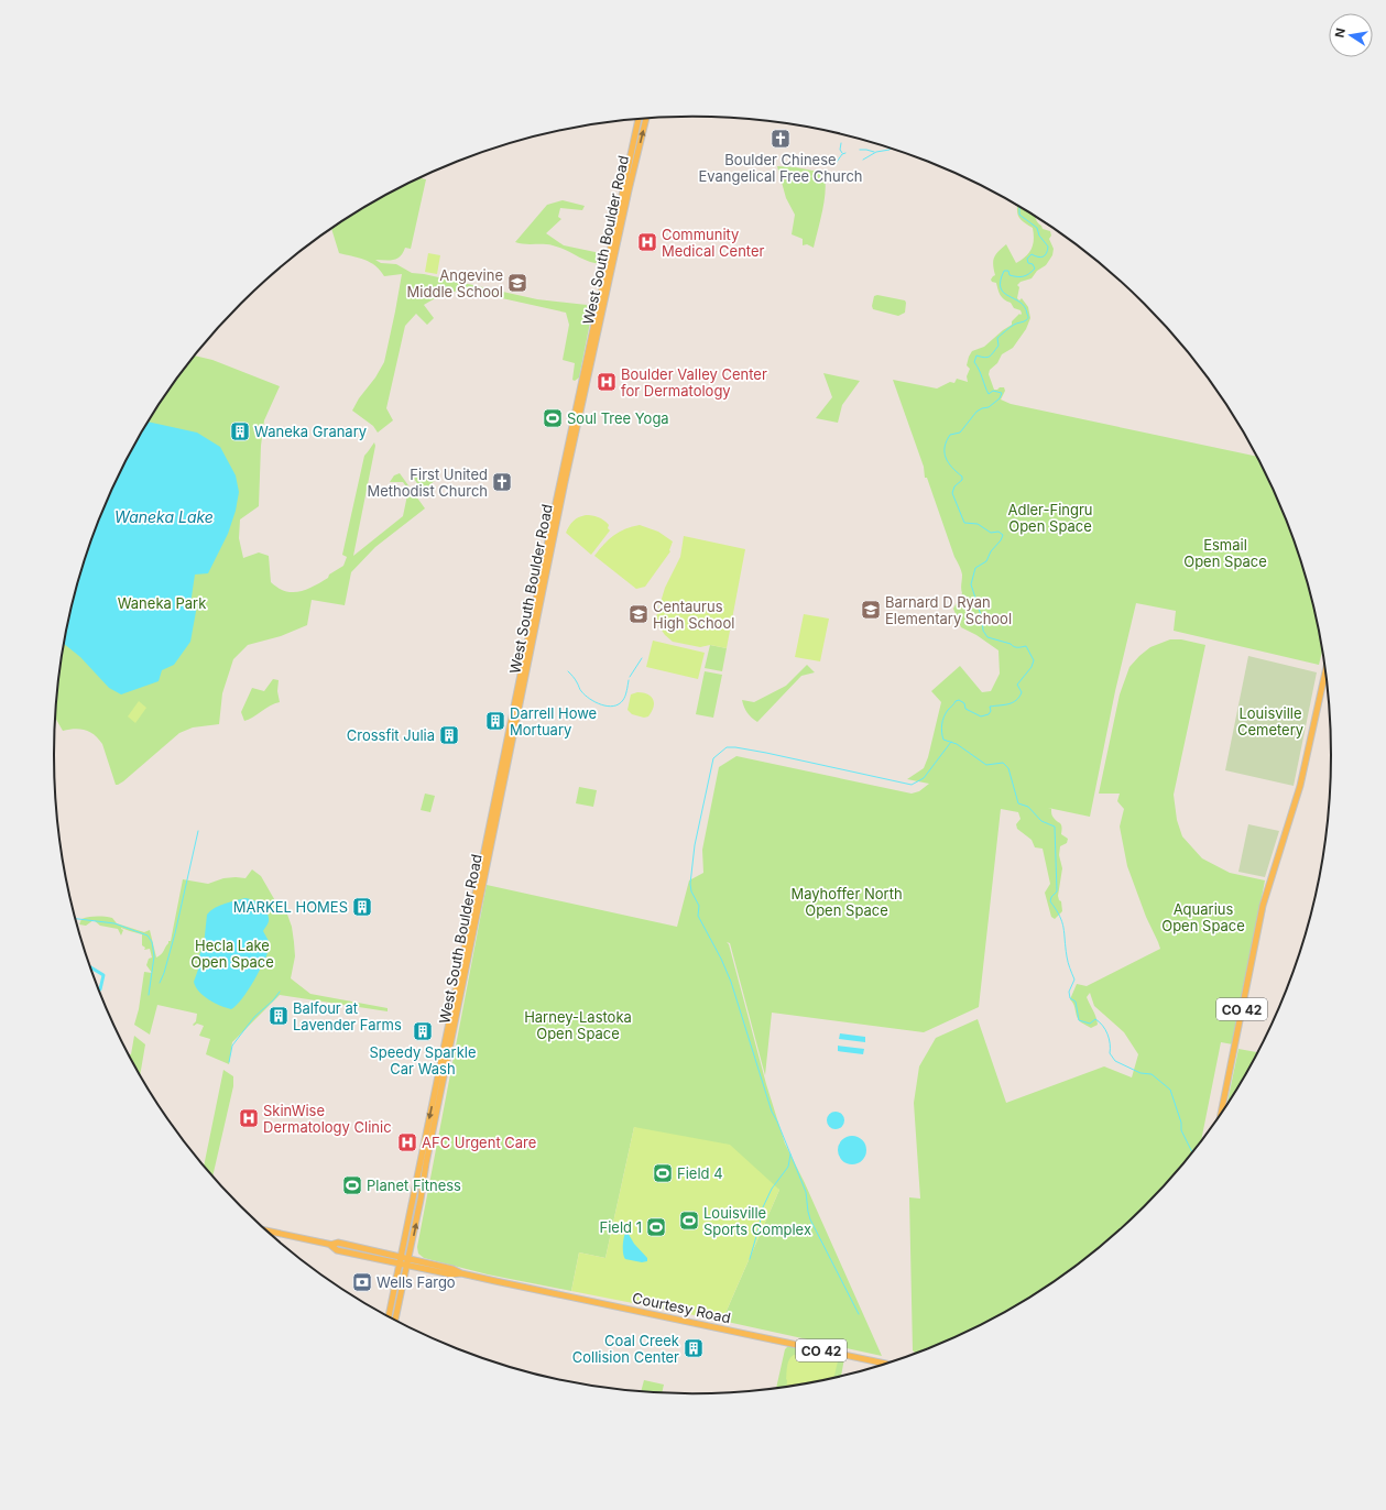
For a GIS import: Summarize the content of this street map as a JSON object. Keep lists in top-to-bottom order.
{
  "streets": {
    "main road": ["West South Boulder Road", "CO 42", "Courtesy Road"]
  },
  "water": ["Waneka Lake"],
  "parks": [
    "Adler-Fingru Open Space",
    "Esmail Open Space",
    "Waneka Park",
    "Louisville Cemetery",
    "Mayhoffer North Open Space",
    "Aquarius Open Space",
    "Hecla Lake Open Space",
    "Harney-Lastoka Open Space"
  ],
  "places": {
    "church": ["Boulder Chinese Evangelical Free Church", "First United Methodist Church"],
    "hospital": [
      "Community Medical Center",
      "Boulder Valley Center for Dermatology",
      "SkinWise Dermatology Clinic",
      "AFC Urgent Care"
    ],
    "school or university": ["Angevine Middle School", "Barnard D Ryan Elementary School", "Centaurus High School"],
    "sports": [
      "Soul Tree Yoga",
      "Field 4",
      "Planet Fitness",
      "Louisville Sports Complex",
      "Field 1"
    ],
    "building": [
      "Waneka Granary",
      "Darrell Howe Mortuary",
      "Crossfit Julia",
      "MARKEL HOMES",
      "Balfour at Lavender Farms",
      "Speedy Sparkle Car Wash",
      "Coal Creek Collision Center"
    ],
    "bank": ["Wells Fargo"]
  },
  "north": "left"
}
